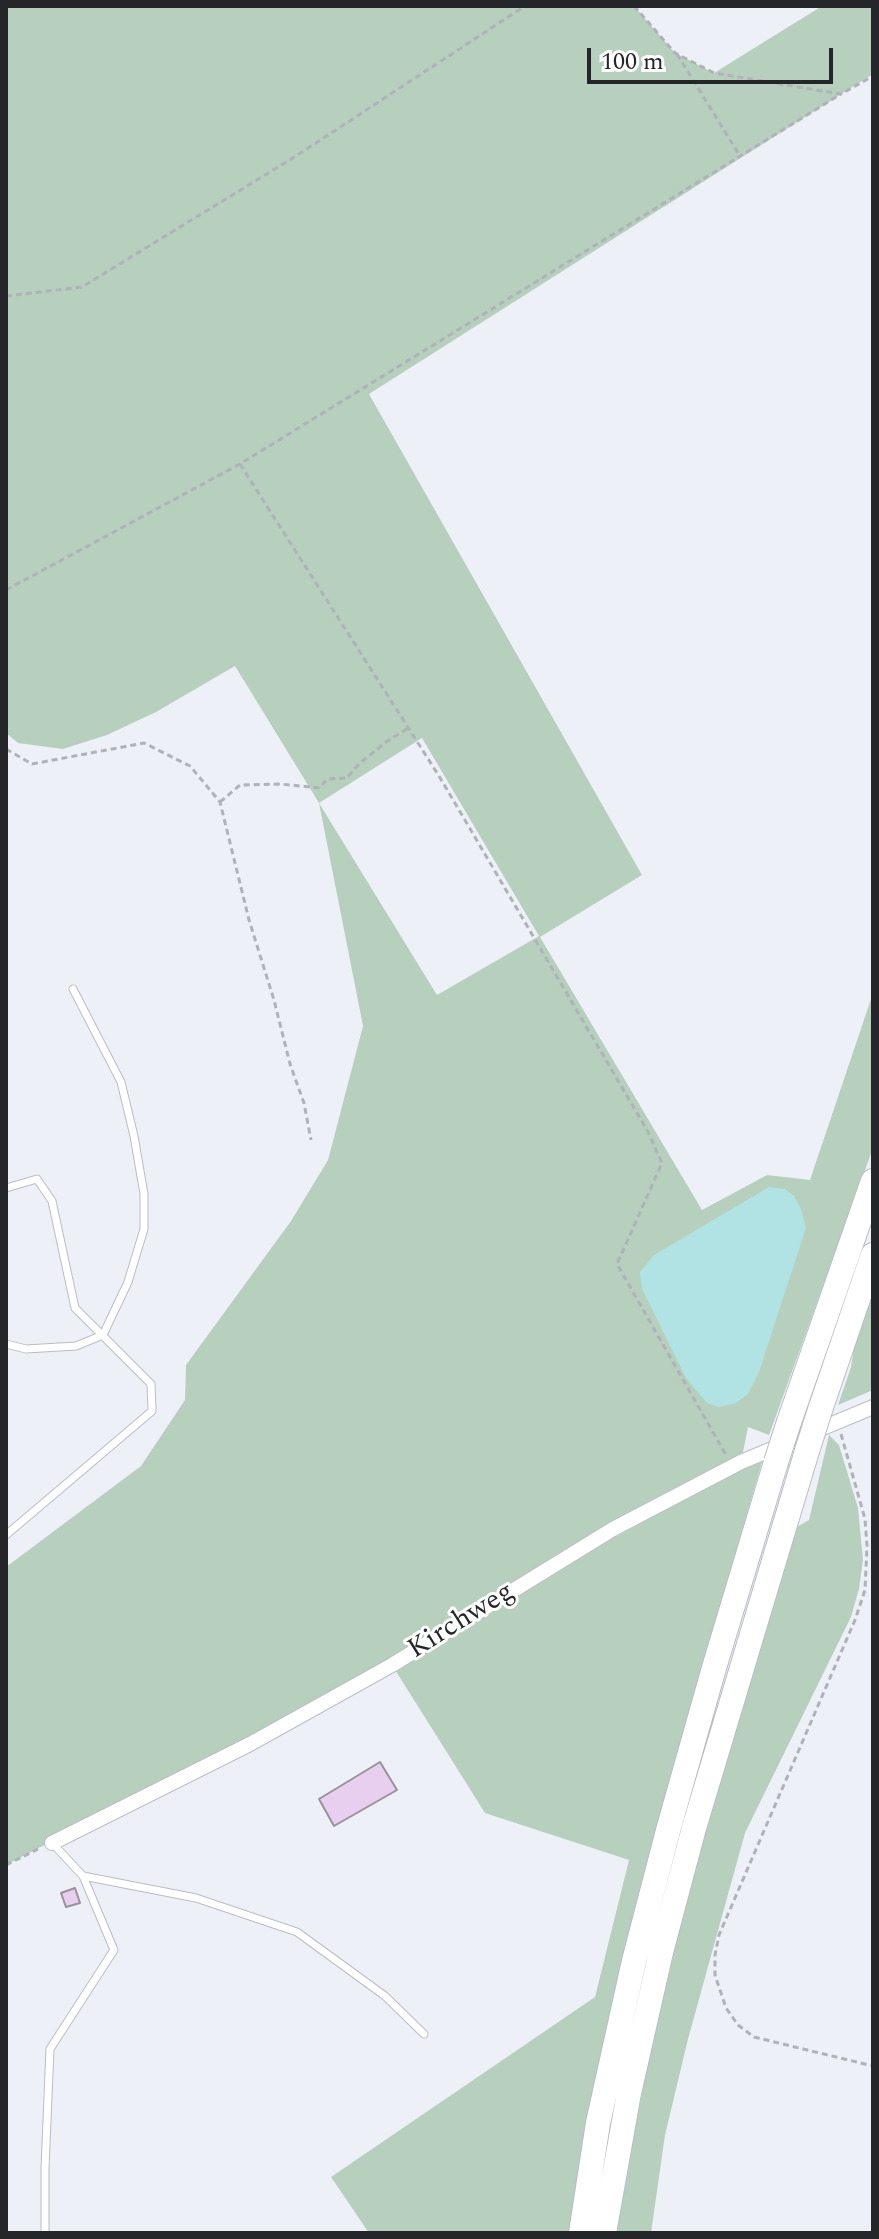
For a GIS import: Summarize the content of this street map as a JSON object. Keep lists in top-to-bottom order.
{
  "streets": {
    "street": ["Kirchweg"]
  },
  "scale_bar": "100 m"
}
